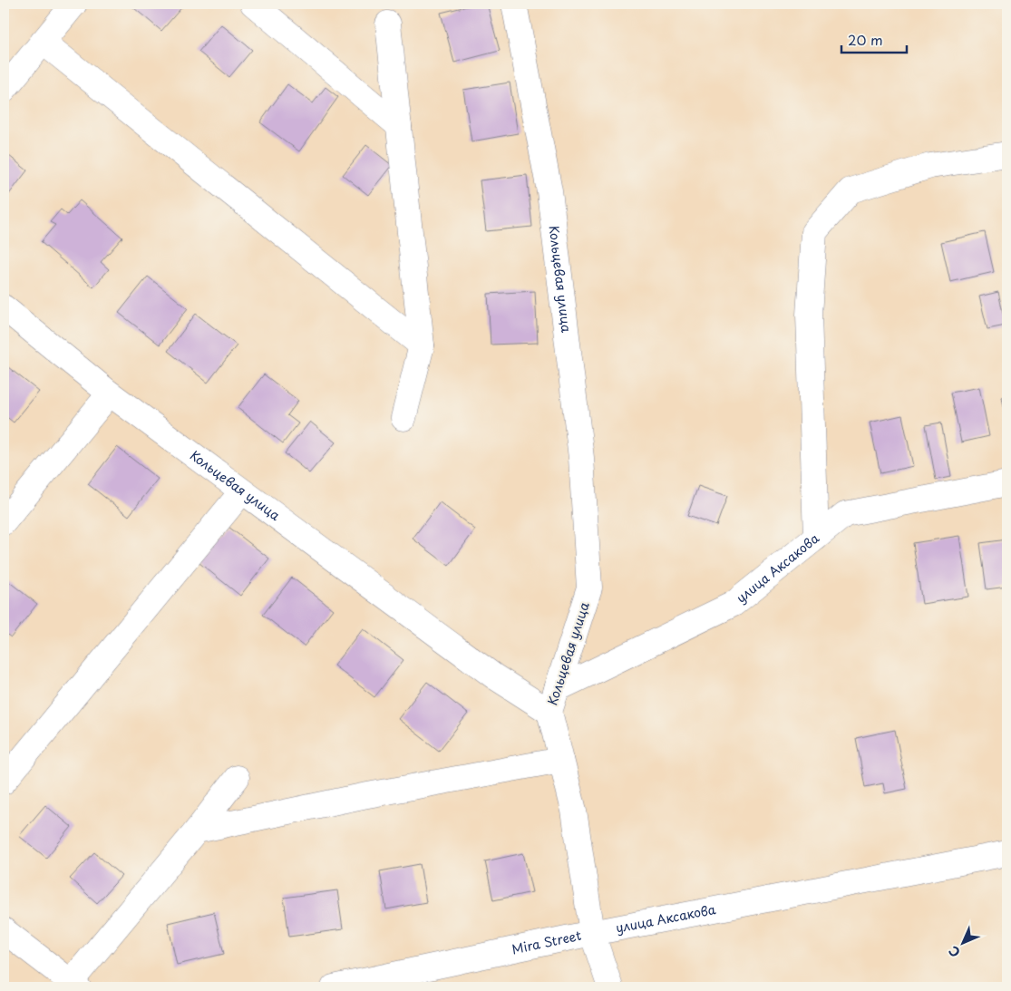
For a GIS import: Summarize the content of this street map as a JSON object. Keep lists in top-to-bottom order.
{
  "streets": {
    "street": ["Кольцевая улица", "улица Аксакова", "Mira Street"]
  },
  "crossings": [
    ["Кольцевая улица", "улица Аксакова"],
    ["Кольцевая улица", "Mira Street"],
    ["улица Аксакова", "Mira Street"]
  ],
  "scale_bar": "20 m",
  "north": "bottom left"
}
